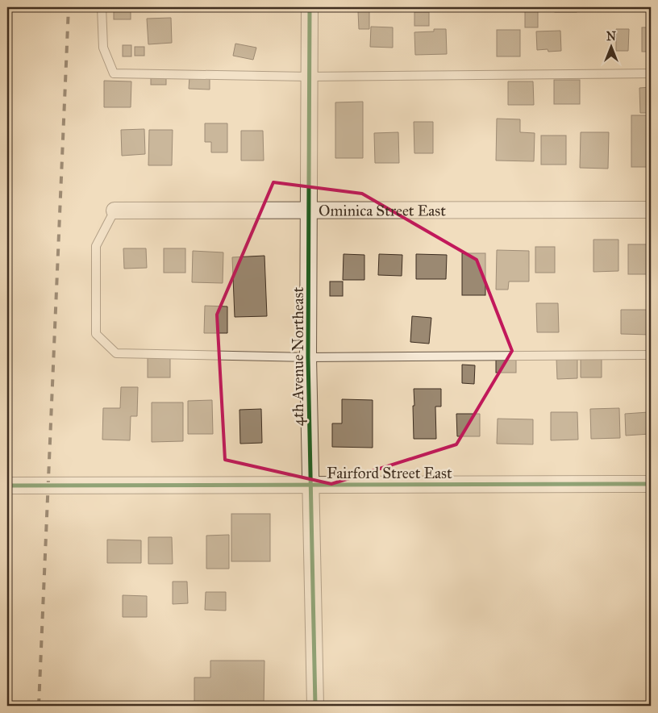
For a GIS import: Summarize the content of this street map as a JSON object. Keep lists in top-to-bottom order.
{
  "streets": {
    "street": ["Ominica Street East", "4th Avenue Northeast", "Fairford Street East"]
  },
  "crossings": [
    ["Ominica Street East", "4th Avenue Northeast"],
    ["4th Avenue Northeast", "Fairford Street East"]
  ],
  "north": "top"
}
